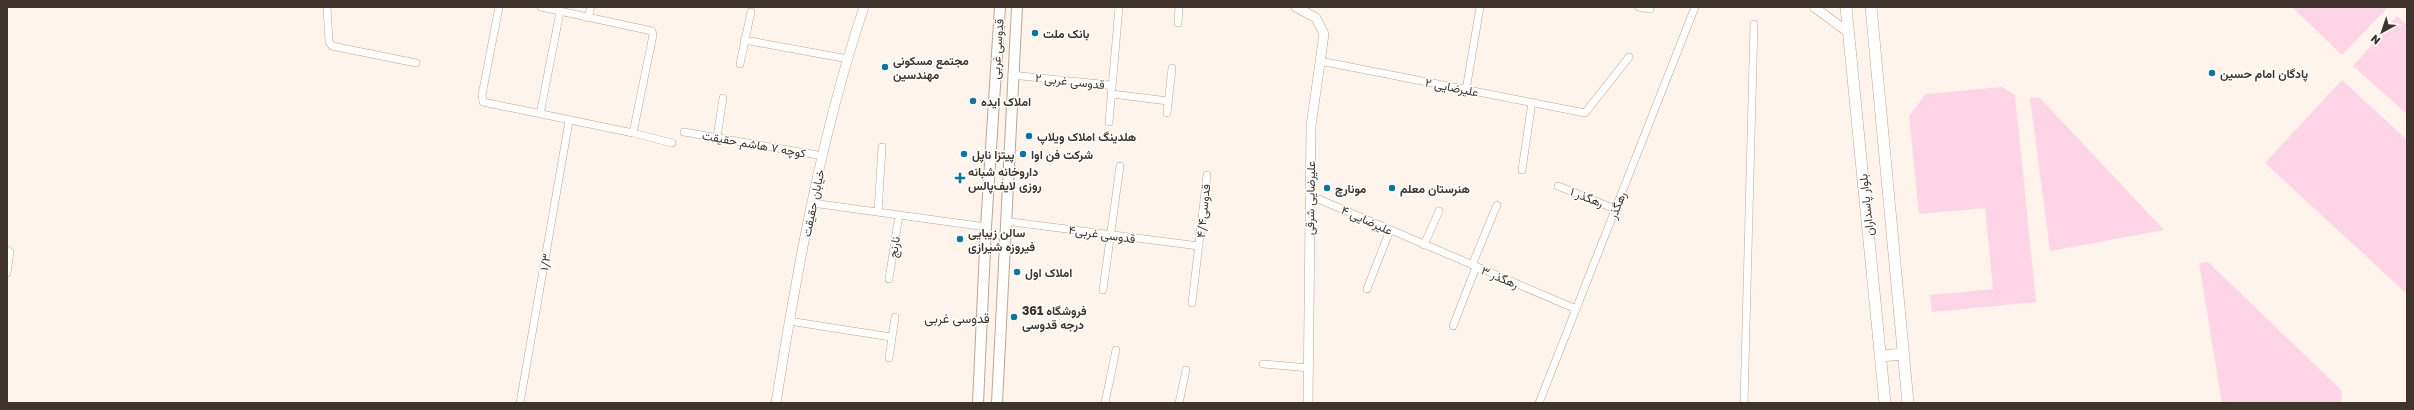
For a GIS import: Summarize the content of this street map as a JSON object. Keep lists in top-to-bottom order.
{
  "streets": {
    "main road": ["قدوسی غربی", "بلوار پاسداران"],
    "street": [
      "۲ قدوسی غربی",
      "۲ علیرضایی",
      "کوچه ۷ هاشم حقیقت",
      "۱ رهگذر",
      "علیرضایی شرقی",
      "خیابان حقیقت",
      "رهگذر",
      "قدوسی۴/۴",
      "۴ علیرضایی",
      "قدوسی غربی۴",
      "نارنج",
      "۱/۳",
      "۳ رهگذر"
    ]
  },
  "crossings": [
    ["قدوسی غربی", "۲ قدوسی غربی"],
    ["قدوسی غربی", "قدوسی غربی۴"],
    ["۲ علیرضایی", "علیرضایی شرقی"],
    ["کوچه ۷ هاشم حقیقت", "خیابان حقیقت"],
    ["۱ رهگذر", "رهگذر"],
    ["علیرضایی شرقی", "۴ علیرضایی"],
    ["رهگذر", "۳ رهگذر"],
    ["قدوسی۴/۴", "قدوسی غربی۴"],
    ["۴ علیرضایی", "۳ رهگذر"]
  ],
  "districts": ["قدوسی غربی"],
  "places": {
    "other": [
      "بانک ملت",
      "مجتمع مسکونی مهندسین",
      "پادگان امام حسین",
      "املاک ایده",
      "هلدینگ املاک ویلاپ",
      "پیتزا ناپل",
      "شرکت فن اوا",
      "مونارچ",
      "هنرستان معلم",
      "سالن زیبایی فیروزه شیرازی",
      "املاک اول",
      "فروشگاه 361 درجه قدوسی"
    ],
    "health": ["داروخانه شبانه روزی لایف‌پالس"]
  },
  "north": "bottom left"
}
